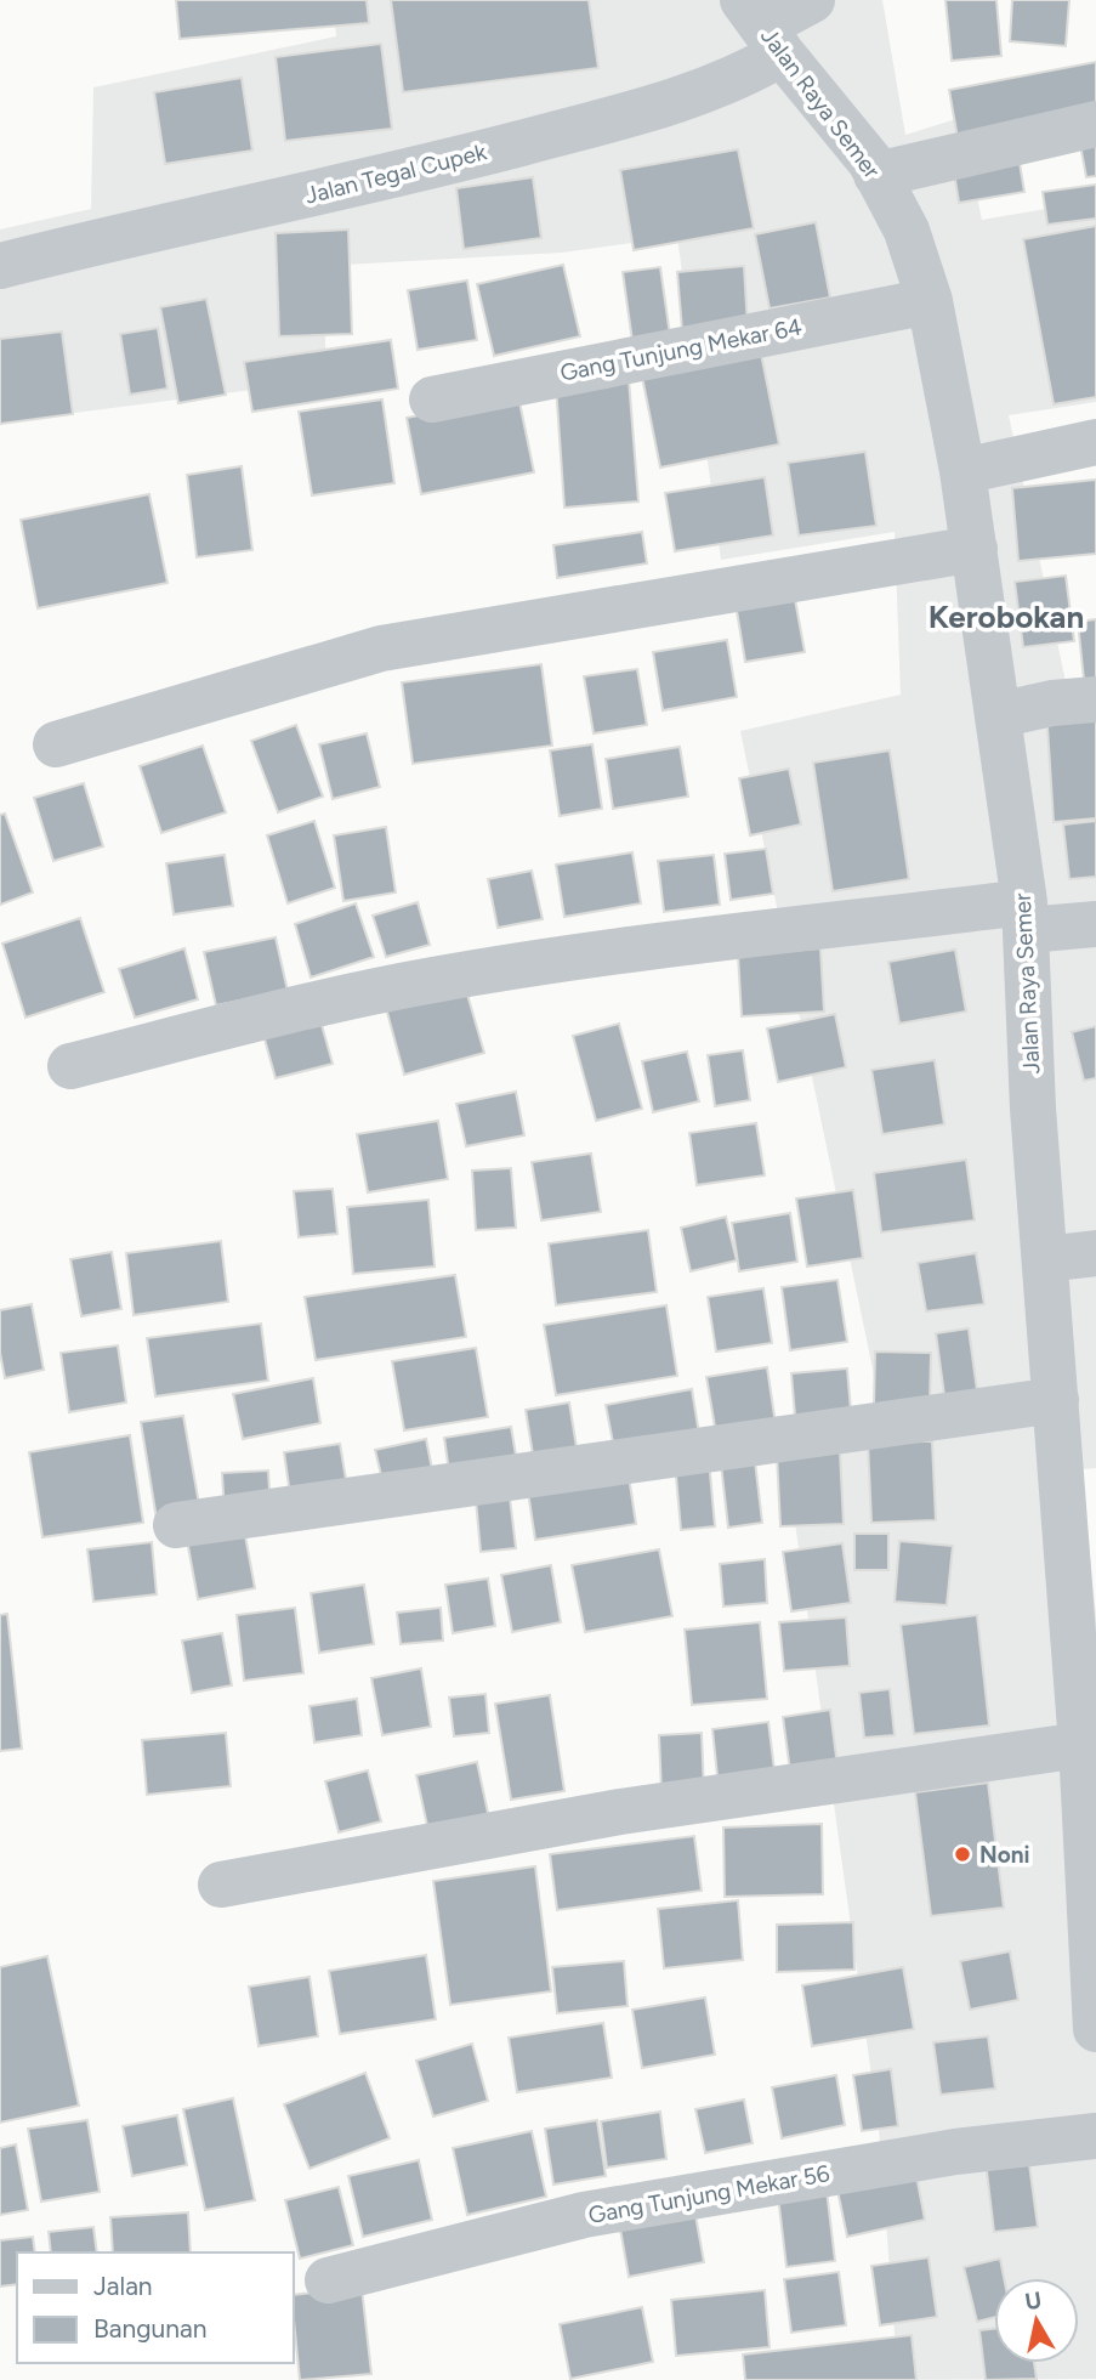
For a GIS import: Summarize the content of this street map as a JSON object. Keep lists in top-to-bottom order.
{
  "streets": {
    "street": [
      "Jalan Raya Semer",
      "Jalan Tegal Cupek",
      "Gang Tunjung Mekar 64",
      "Gang Tunjung Mekar 56"
    ]
  },
  "crossings": [
    ["Jalan Raya Semer", "Jalan Tegal Cupek"],
    ["Jalan Raya Semer", "Gang Tunjung Mekar 64"]
  ],
  "districts": ["Kerobokan"],
  "places": ["Noni"],
  "legend": ["Jalan", "Bangunan"],
  "north": "top"
}
